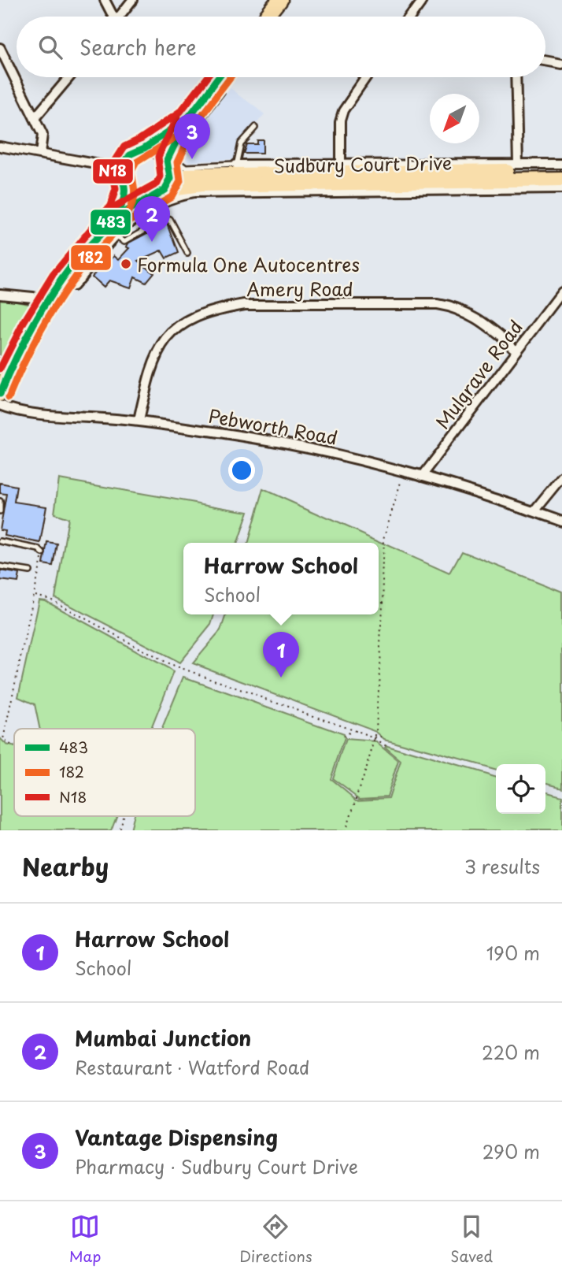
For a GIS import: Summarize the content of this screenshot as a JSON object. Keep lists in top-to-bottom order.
{
  "streets": {
    "main road": ["Sudbury Court Drive"],
    "street": ["Amery Road", "Mulgrave Road", "Pebworth Road"]
  },
  "crossings": [
    ["Amery Road", "Mulgrave Road"],
    ["Amery Road", "Pebworth Road"],
    ["Mulgrave Road", "Pebworth Road"]
  ],
  "places": ["Formula One Autocentres"],
  "lines": ["transit line 483", "transit line 182", "transit line N18"],
  "legend": ["483", "182", "N18"],
  "north": "bottom left",
  "page": {
    "search": "Search here",
    "pins": ["3", "2", "1"],
    "popup": ["Harrow School", "School"],
    "heading": ["Nearby", "3 results"],
    "list": [
      {
        "mark": "1",
        "name": "Harrow School",
        "note": "School",
        "value": "190 m"
      },
      {
        "mark": "2",
        "name": "Mumbai Junction",
        "note": "Restaurant · Watford Road",
        "value": "220 m"
      },
      {
        "mark": "3",
        "name": "Vantage Dispensing",
        "note": "Pharmacy · Sudbury Court Drive",
        "value": "290 m"
      }
    ],
    "nav": ["Map", "Directions", "Saved"]
  }
}
